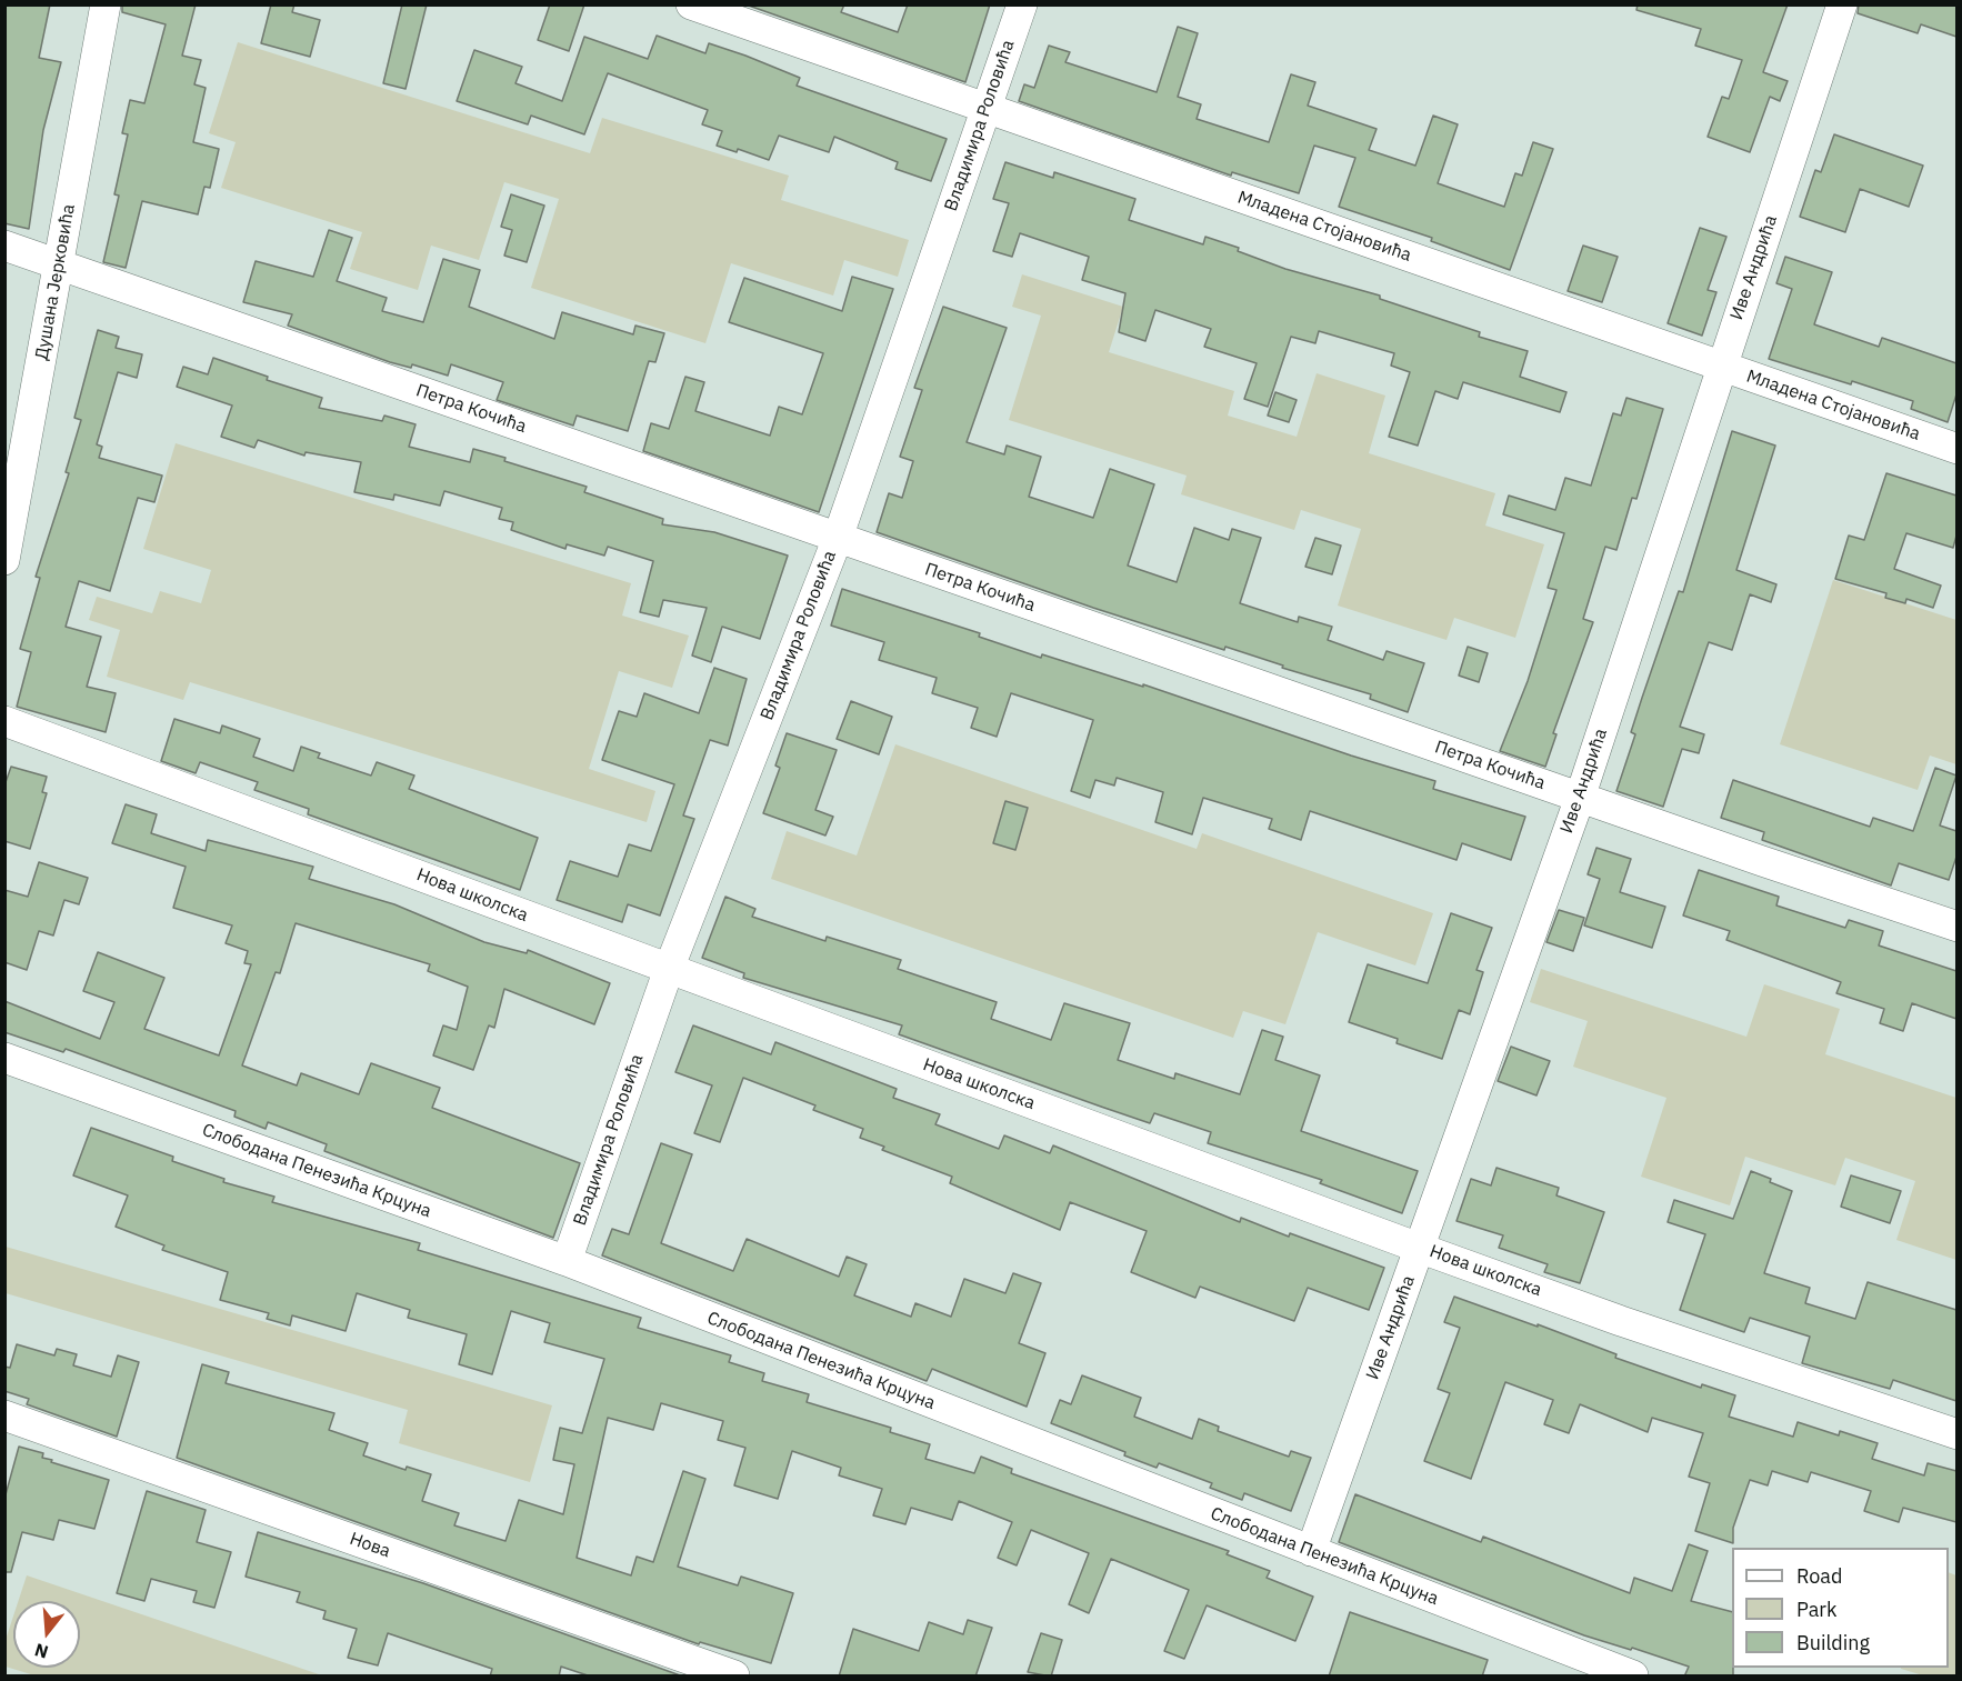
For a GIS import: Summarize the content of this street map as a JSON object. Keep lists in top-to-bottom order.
{
  "streets": {
    "street": [
      "Владимира Роловића",
      "Младена Стојановића",
      "Иве Андрића",
      "Душана Јерковића",
      "Петра Кочића",
      "Нова школска",
      "Слободана Пенезића Крцуна",
      "Нова"
    ]
  },
  "crossings": [
    ["Владимира Роловића", "Младена Стојановића"],
    ["Владимира Роловића", "Петра Кочића"],
    ["Владимира Роловића", "Нова школска"],
    ["Владимира Роловића", "Слободана Пенезића Крцуна"],
    ["Младена Стојановића", "Иве Андрића"],
    ["Иве Андрића", "Петра Кочића"],
    ["Иве Андрића", "Нова школска"],
    ["Иве Андрића", "Слободана Пенезића Крцуна"],
    ["Душана Јерковића", "Петра Кочића"]
  ],
  "legend": ["Road", "Park", "Building"],
  "north": "bottom"
}
